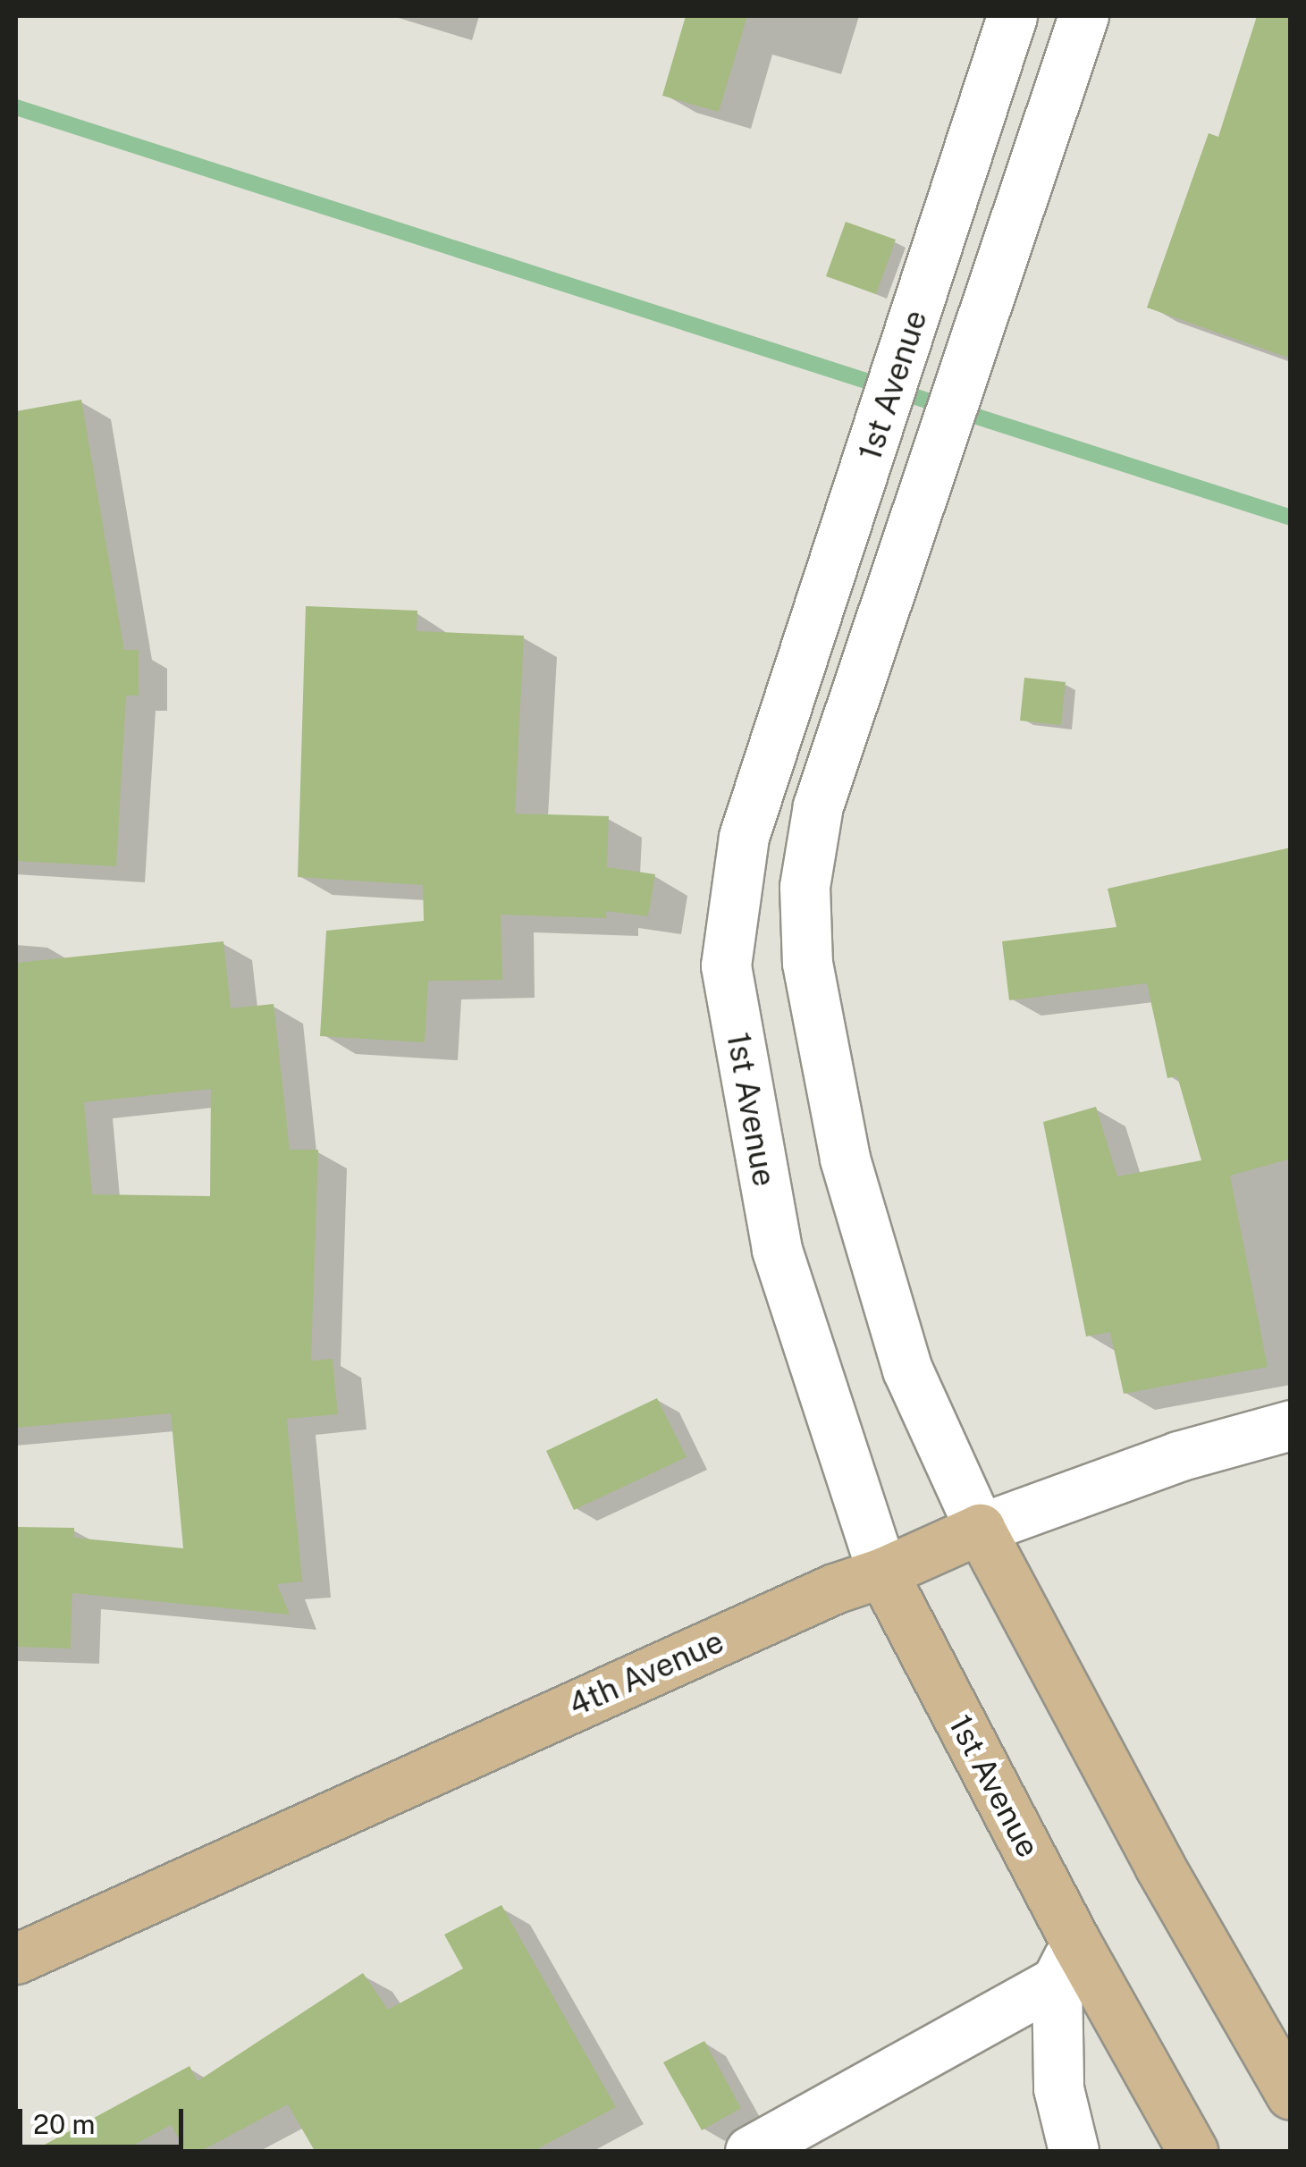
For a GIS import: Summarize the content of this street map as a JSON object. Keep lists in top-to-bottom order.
{
  "streets": {
    "main road": ["1st Avenue", "4th Avenue"]
  },
  "crossings": [
    ["1st Avenue", "4th Avenue"]
  ],
  "scale_bar": "20 m"
}
